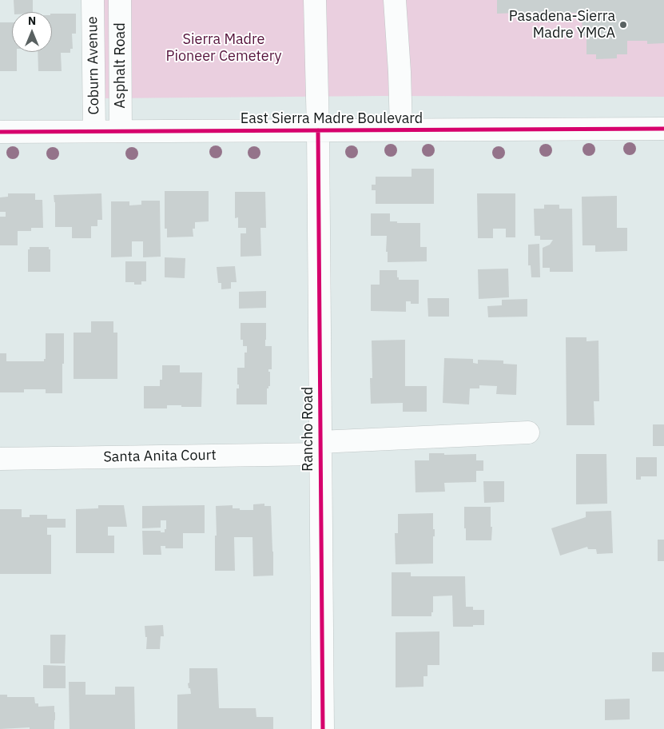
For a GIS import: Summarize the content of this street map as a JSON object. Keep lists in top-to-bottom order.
{
  "streets": {
    "street": [
      "Coburn Avenue",
      "Asphalt Road",
      "East Sierra Madre Boulevard",
      "Rancho Road",
      "Santa Anita Court"
    ]
  },
  "crossings": [
    ["Coburn Avenue", "East Sierra Madre Boulevard"],
    ["Asphalt Road", "East Sierra Madre Boulevard"],
    ["East Sierra Madre Boulevard", "Rancho Road"],
    ["Rancho Road", "Santa Anita Court"]
  ],
  "parks": ["Sierra Madre Pioneer Cemetery"],
  "places": ["Pasadena-Sierra Madre YMCA"],
  "north": "top"
}
